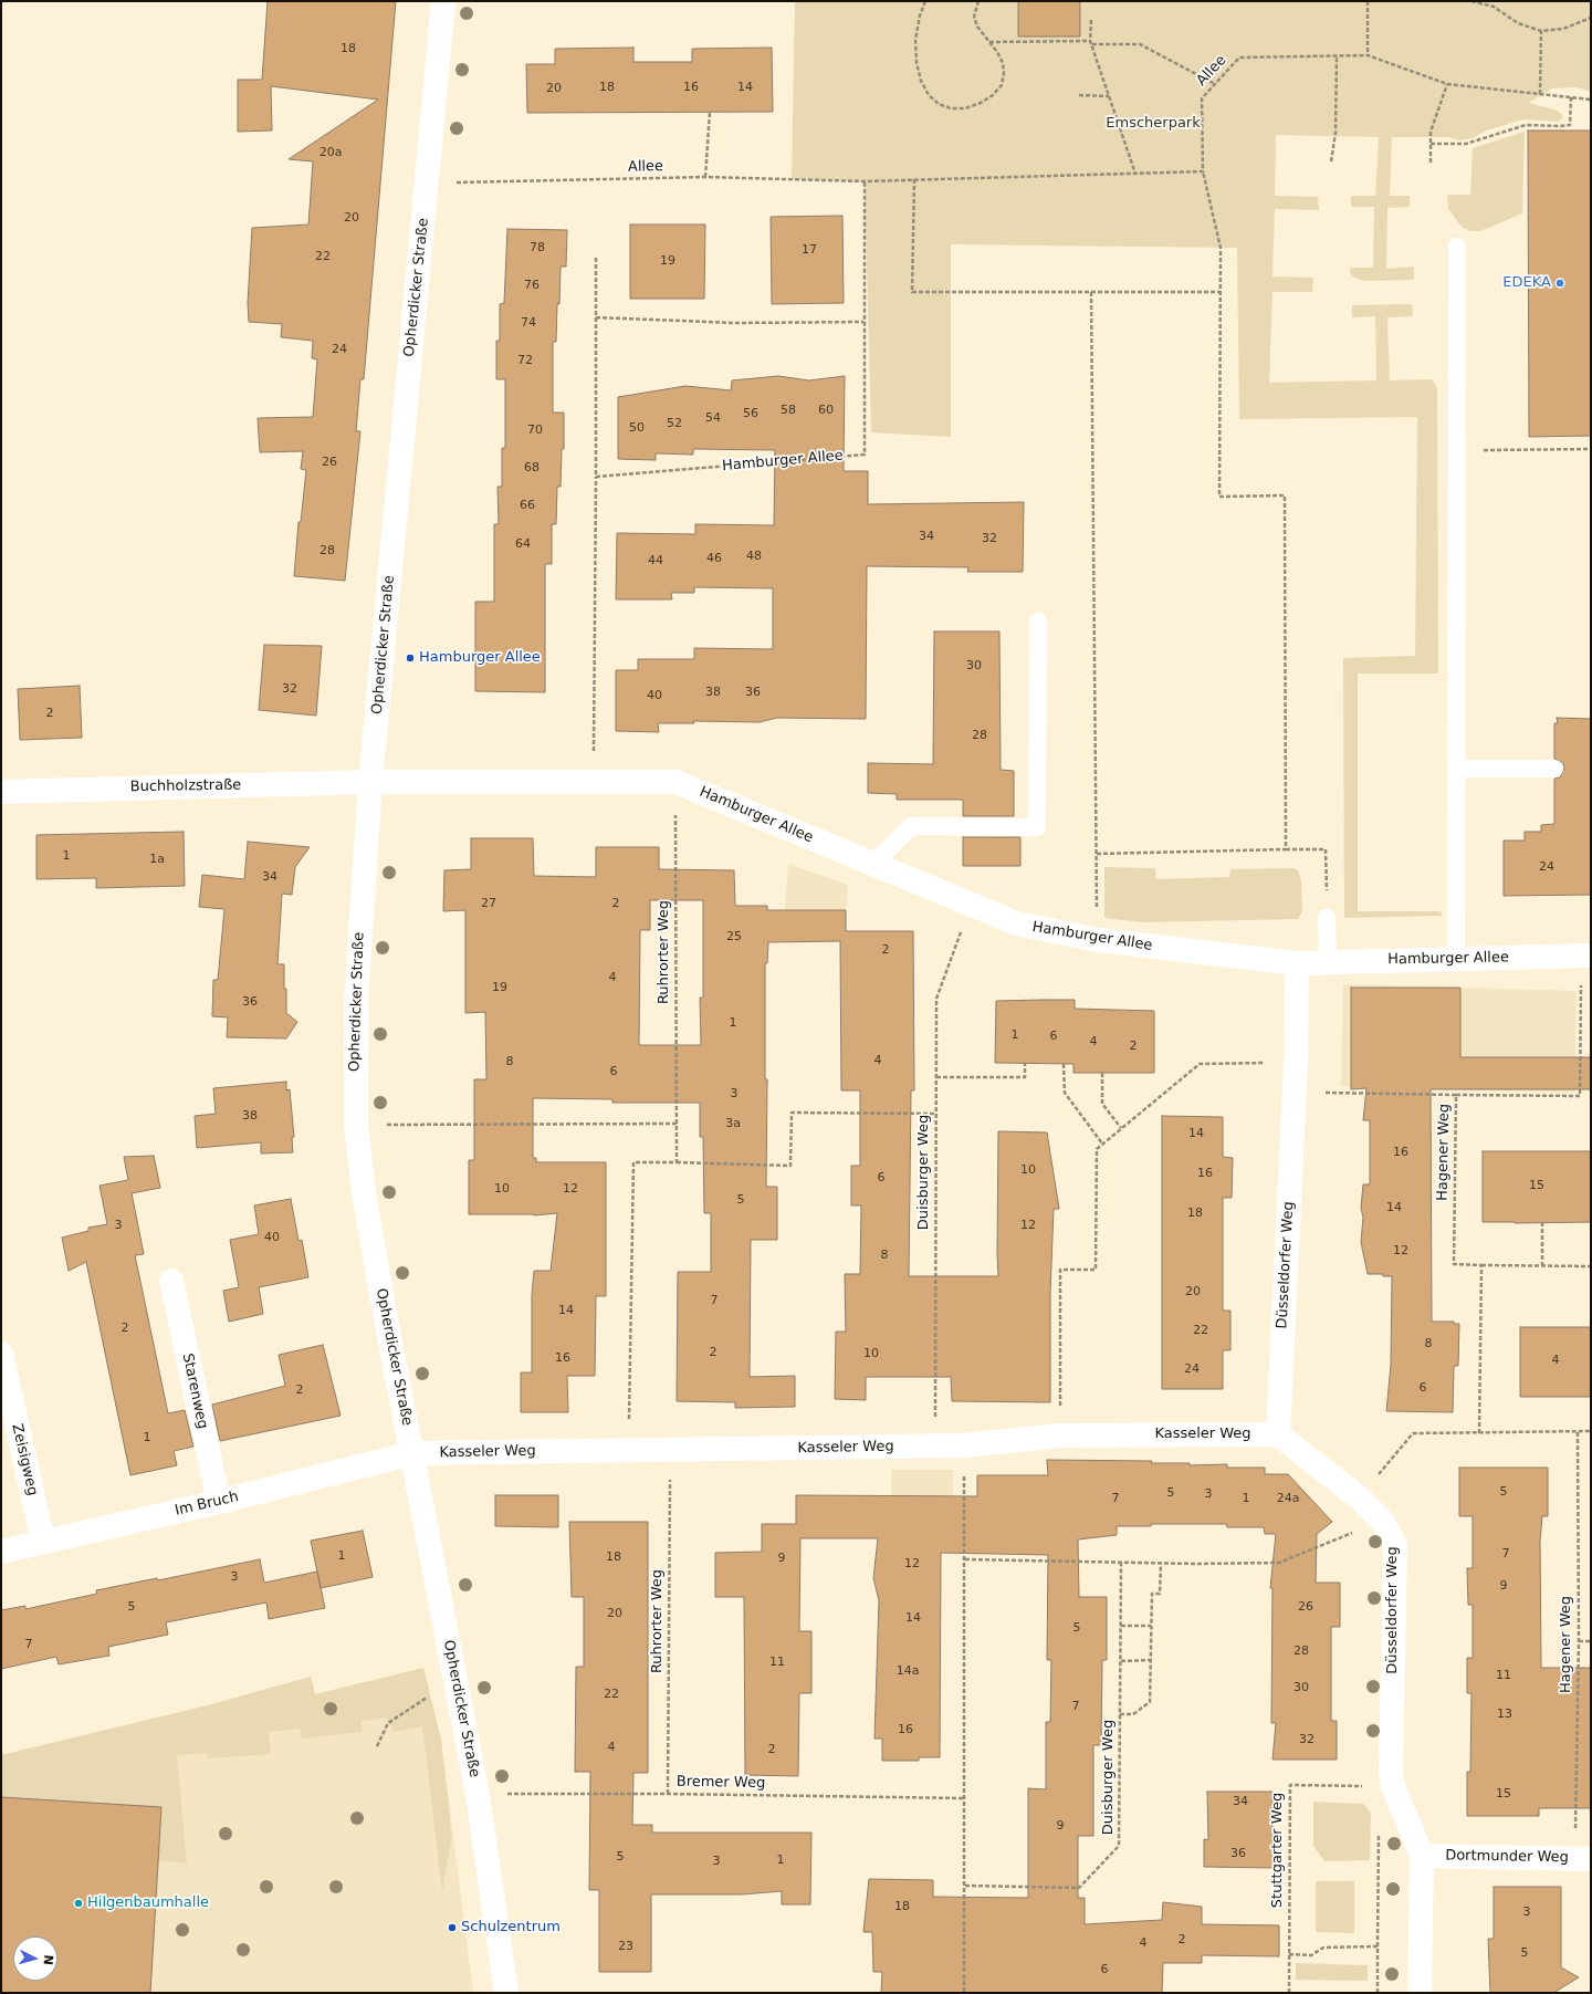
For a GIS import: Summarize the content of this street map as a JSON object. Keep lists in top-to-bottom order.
{
  "streets": {
    "street": [
      "Opherdicker Straße",
      "Hamburger Allee",
      "Buchholzstraße",
      "Düsseldorfer Weg",
      "Starenweg",
      "Kasseler Weg",
      "Zeisigweg",
      "Im Bruch",
      "Dortmunder Weg"
    ],
    "path": [
      "Allee",
      "Ruhrorter Weg",
      "Hagener Weg",
      "Duisburger Weg",
      "Bremer Weg",
      "Stuttgarter Weg"
    ]
  },
  "crossings": [
    ["Allee", "Opherdicker Straße"],
    ["Opherdicker Straße", "Hamburger Allee"],
    ["Opherdicker Straße", "Buchholzstraße"],
    ["Opherdicker Straße", "Kasseler Weg"],
    ["Opherdicker Straße", "Im Bruch"],
    ["Opherdicker Straße", "Bremer Weg"],
    ["Hamburger Allee", "Buchholzstraße"],
    ["Hamburger Allee", "Ruhrorter Weg"],
    ["Hamburger Allee", "Duisburger Weg"],
    ["Hamburger Allee", "Düsseldorfer Weg"],
    ["Ruhrorter Weg", "Kasseler Weg"],
    ["Ruhrorter Weg", "Bremer Weg"],
    ["Hagener Weg", "Düsseldorfer Weg"],
    ["Hagener Weg", "Dortmunder Weg"],
    ["Duisburger Weg", "Kasseler Weg"],
    ["Düsseldorfer Weg", "Kasseler Weg"],
    ["Düsseldorfer Weg", "Stuttgarter Weg"],
    ["Düsseldorfer Weg", "Dortmunder Weg"],
    ["Starenweg", "Im Bruch"],
    ["Kasseler Weg", "Im Bruch"],
    ["Zeisigweg", "Im Bruch"]
  ],
  "parks": ["Emscherpark"],
  "places": [
    "EDEKA",
    "Hamburger Allee",
    "Hilgenbaumhalle",
    "Schulzentrum"
  ],
  "house_numbers": [
    "18",
    "18",
    "16",
    "14",
    "20",
    "20a",
    "20",
    "78",
    "17",
    "22",
    "19",
    "76",
    "74",
    "24",
    "72",
    "58",
    "60",
    "56",
    "54",
    "52",
    "50",
    "70",
    "26",
    "68",
    "66",
    "34",
    "32",
    "64",
    "28",
    "48",
    "46",
    "44",
    "30",
    "32",
    "38",
    "36",
    "40",
    "2",
    "28",
    "1",
    "1a",
    "24",
    "34",
    "27",
    "2",
    "25",
    "2",
    "4",
    "19",
    "36",
    "1",
    "1",
    "6",
    "4",
    "2",
    "4",
    "8",
    "6",
    "3",
    "38",
    "3a",
    "14",
    "16",
    "10",
    "16",
    "6",
    "15",
    "10",
    "12",
    "5",
    "14",
    "18",
    "3",
    "12",
    "40",
    "12",
    "8",
    "20",
    "7",
    "14",
    "2",
    "22",
    "8",
    "2",
    "10",
    "16",
    "4",
    "24",
    "6",
    "2",
    "1",
    "5",
    "5",
    "3",
    "7",
    "1",
    "24a",
    "7",
    "1",
    "18",
    "9",
    "12",
    "3",
    "9",
    "5",
    "26",
    "20",
    "14",
    "5",
    "7",
    "28",
    "11",
    "14a",
    "11",
    "30",
    "22",
    "7",
    "13",
    "16",
    "32",
    "4",
    "2",
    "15",
    "34",
    "9",
    "36",
    "5",
    "1",
    "3",
    "18",
    "3",
    "2",
    "4",
    "23",
    "5",
    "6"
  ],
  "north": "right"
}
